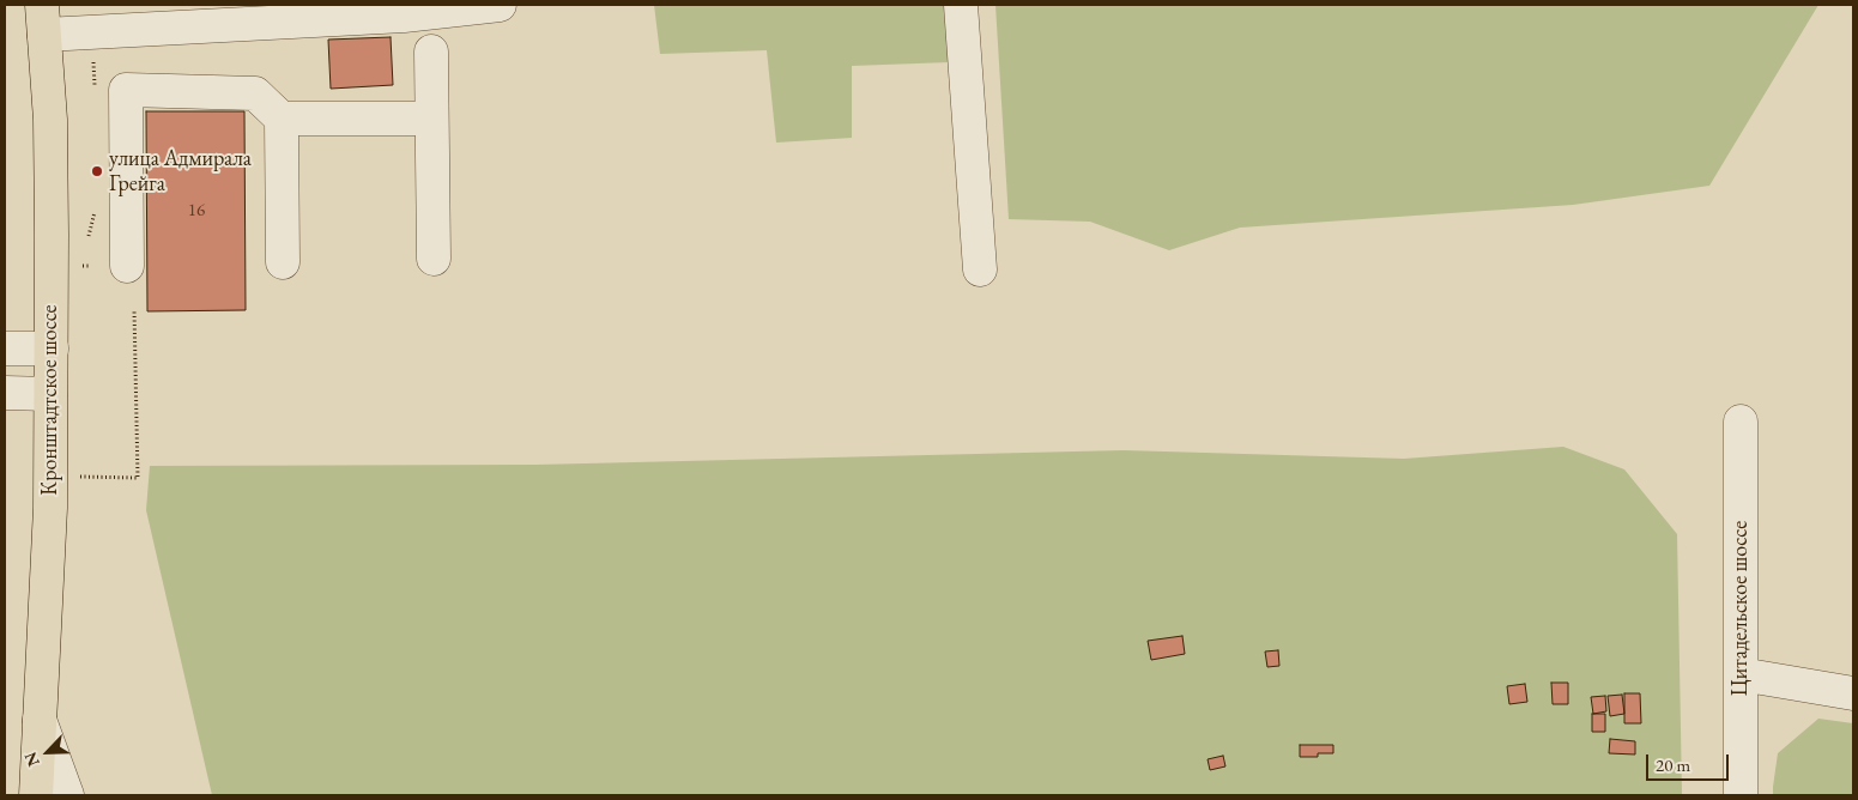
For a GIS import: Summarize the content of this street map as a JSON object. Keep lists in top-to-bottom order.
{
  "streets": {
    "main road": ["Кронштадтское шоссе"],
    "street": ["Цитадельское шоссе"]
  },
  "places": ["улица Адмирала Грейга"],
  "house_numbers": ["16"],
  "scale_bar": "20 m",
  "north": "bottom left"
}
